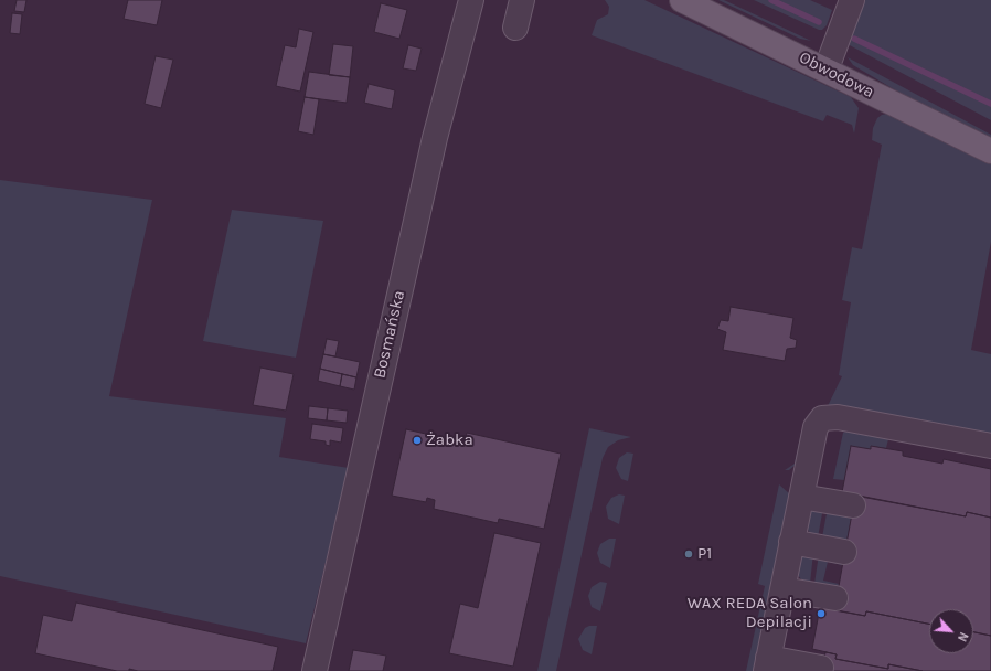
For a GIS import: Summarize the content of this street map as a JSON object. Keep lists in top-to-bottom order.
{
  "streets": {
    "main road": ["Obwodowa"],
    "street": ["Bosmańska"]
  },
  "places": ["Żabka", "P1", "WAX REDA Salon Depilacji"],
  "north": "bottom right"
}
